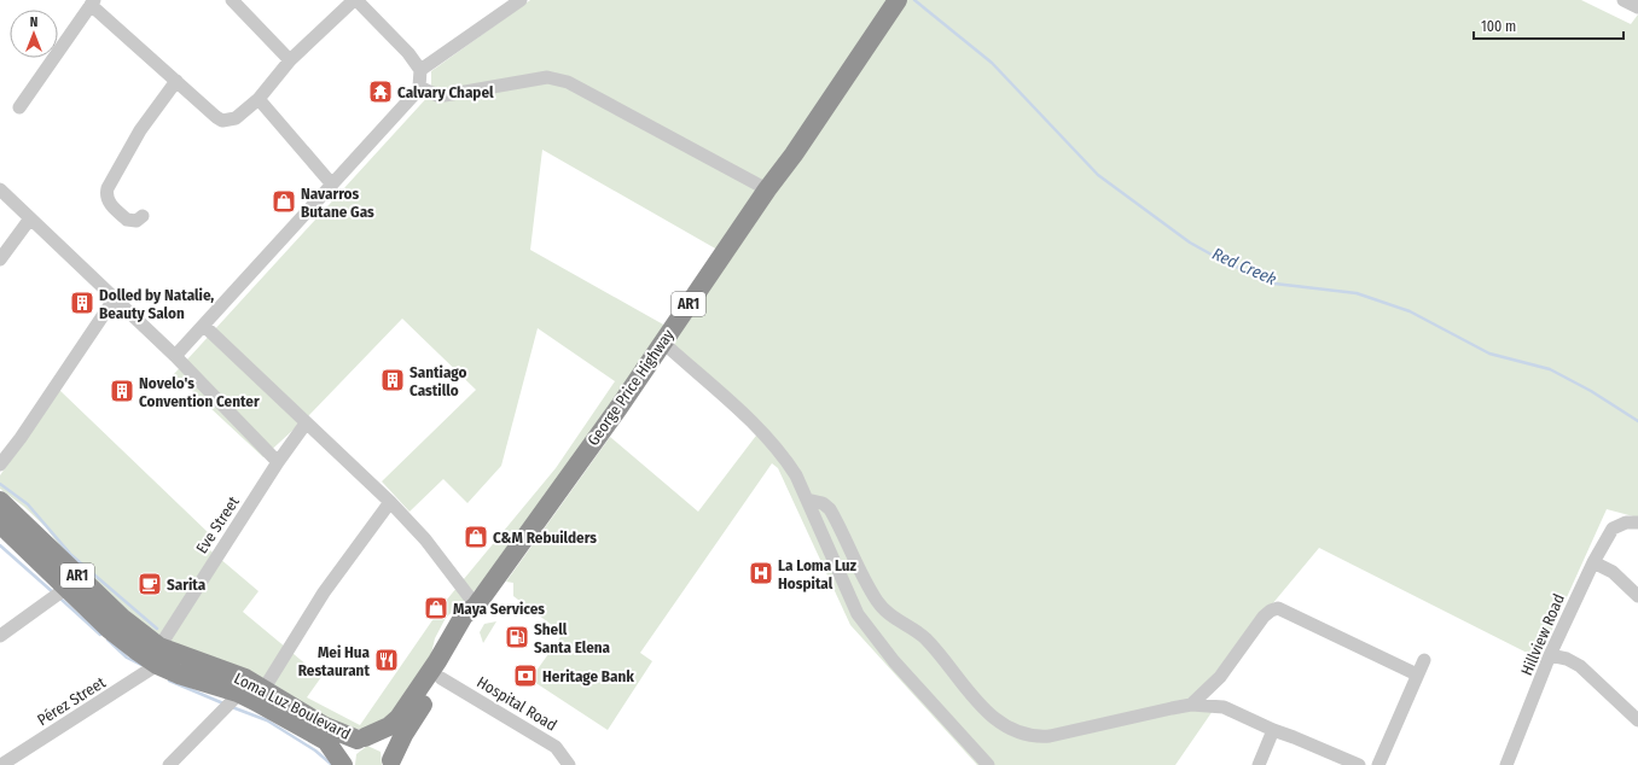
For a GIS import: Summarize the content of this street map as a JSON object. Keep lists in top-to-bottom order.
{
  "streets": {
    "highway": ["AR1", "George Price Highway", "Loma Luz Boulevard"],
    "street": [
      "Eve Street",
      "Hillview Road",
      "Pérez Street",
      "Hospital Road"
    ]
  },
  "crossings": [
    ["George Price Highway", "Hospital Road"],
    ["George Price Highway", "Loma Luz Boulevard"],
    ["Eve Street", "Pérez Street"],
    ["Eve Street", "Loma Luz Boulevard"],
    ["Pérez Street", "Loma Luz Boulevard"]
  ],
  "water": ["Red Creek"],
  "places": {
    "temple": ["Calvary Chapel"],
    "shop": ["Navarros Butane Gas", "C&M Rebuilders", "Maya Services"],
    "building": ["Dolled by Natalie, Beauty Salon", "Santiago Castillo", "Novelo's Convention Center"],
    "hospital": ["La Loma Luz Hospital"],
    "cafe": ["Sarita"],
    "fuel station": ["Shell Santa Elena"],
    "restaurant": ["Mei Hua Restaurant"],
    "bank": ["Heritage Bank"]
  },
  "scale_bar": "100 m",
  "north": "top"
}
